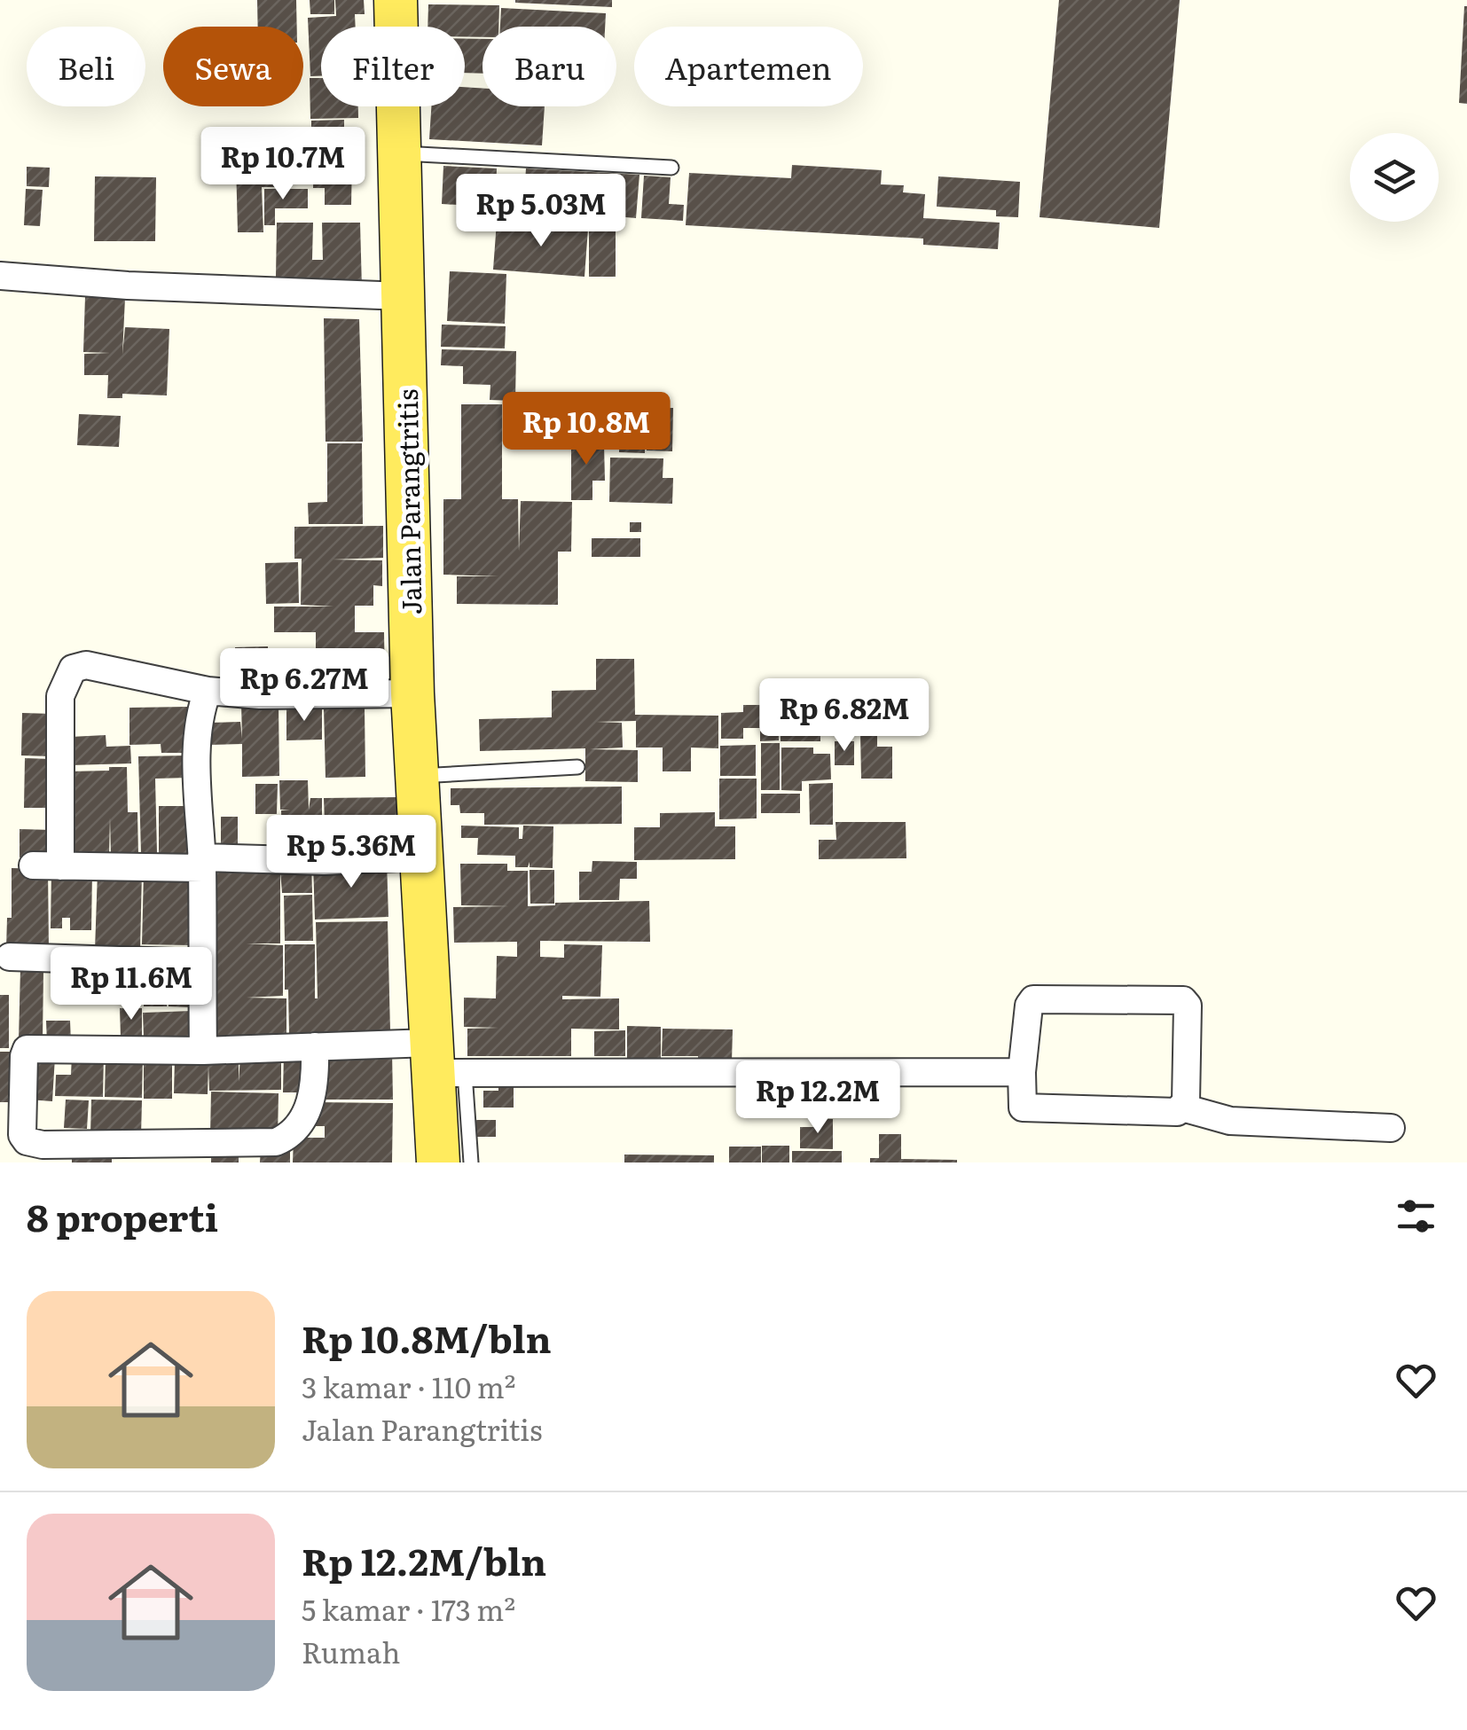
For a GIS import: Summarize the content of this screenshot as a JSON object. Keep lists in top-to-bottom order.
{
  "streets": {
    "main road": ["Jalan Parangtritis"]
  },
  "page": {
    "chip": [
      "Beli",
      "Sewa",
      "Filter",
      "Baru",
      "Apartemen"
    ],
    "price": [
      "Rp 10.7M",
      "Rp 5.03M",
      "Rp 10.8M",
      "Rp 6.27M",
      "Rp 6.82M",
      "Rp 5.36M",
      "Rp 11.6M",
      "Rp 12.2M"
    ],
    "heading": "8 properti",
    "list": [
      {
        "name": "Rp 10.8M/bln",
        "note": "3 kamar · 110 m² · Jalan Parangtritis"
      },
      {
        "name": "Rp 12.2M/bln",
        "note": "5 kamar · 173 m² · Rumah"
      }
    ]
  }
}
